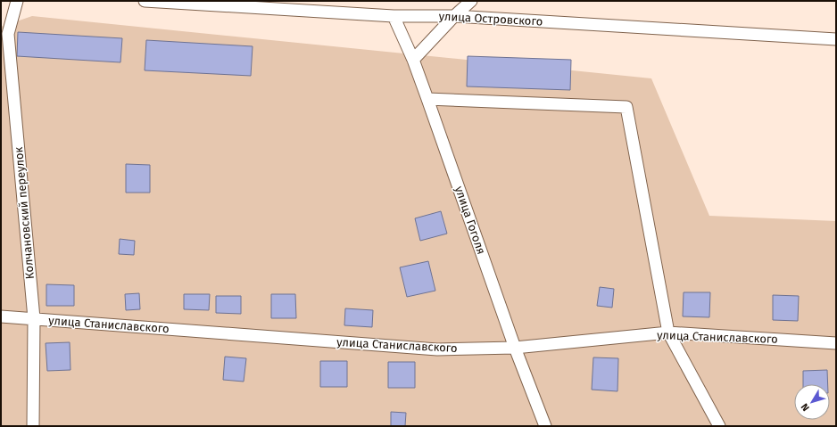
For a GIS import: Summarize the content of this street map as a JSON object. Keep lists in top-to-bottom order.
{
  "streets": {
    "street": [
      "улица Островского",
      "Колчановский переулок",
      "улица Гоголя",
      "улица Станиславского"
    ]
  },
  "crossings": [
    ["улица Островского", "улица Гоголя"],
    ["Колчановский переулок", "улица Станиславского"],
    ["улица Гоголя", "улица Станиславского"]
  ],
  "north": "bottom left"
}
